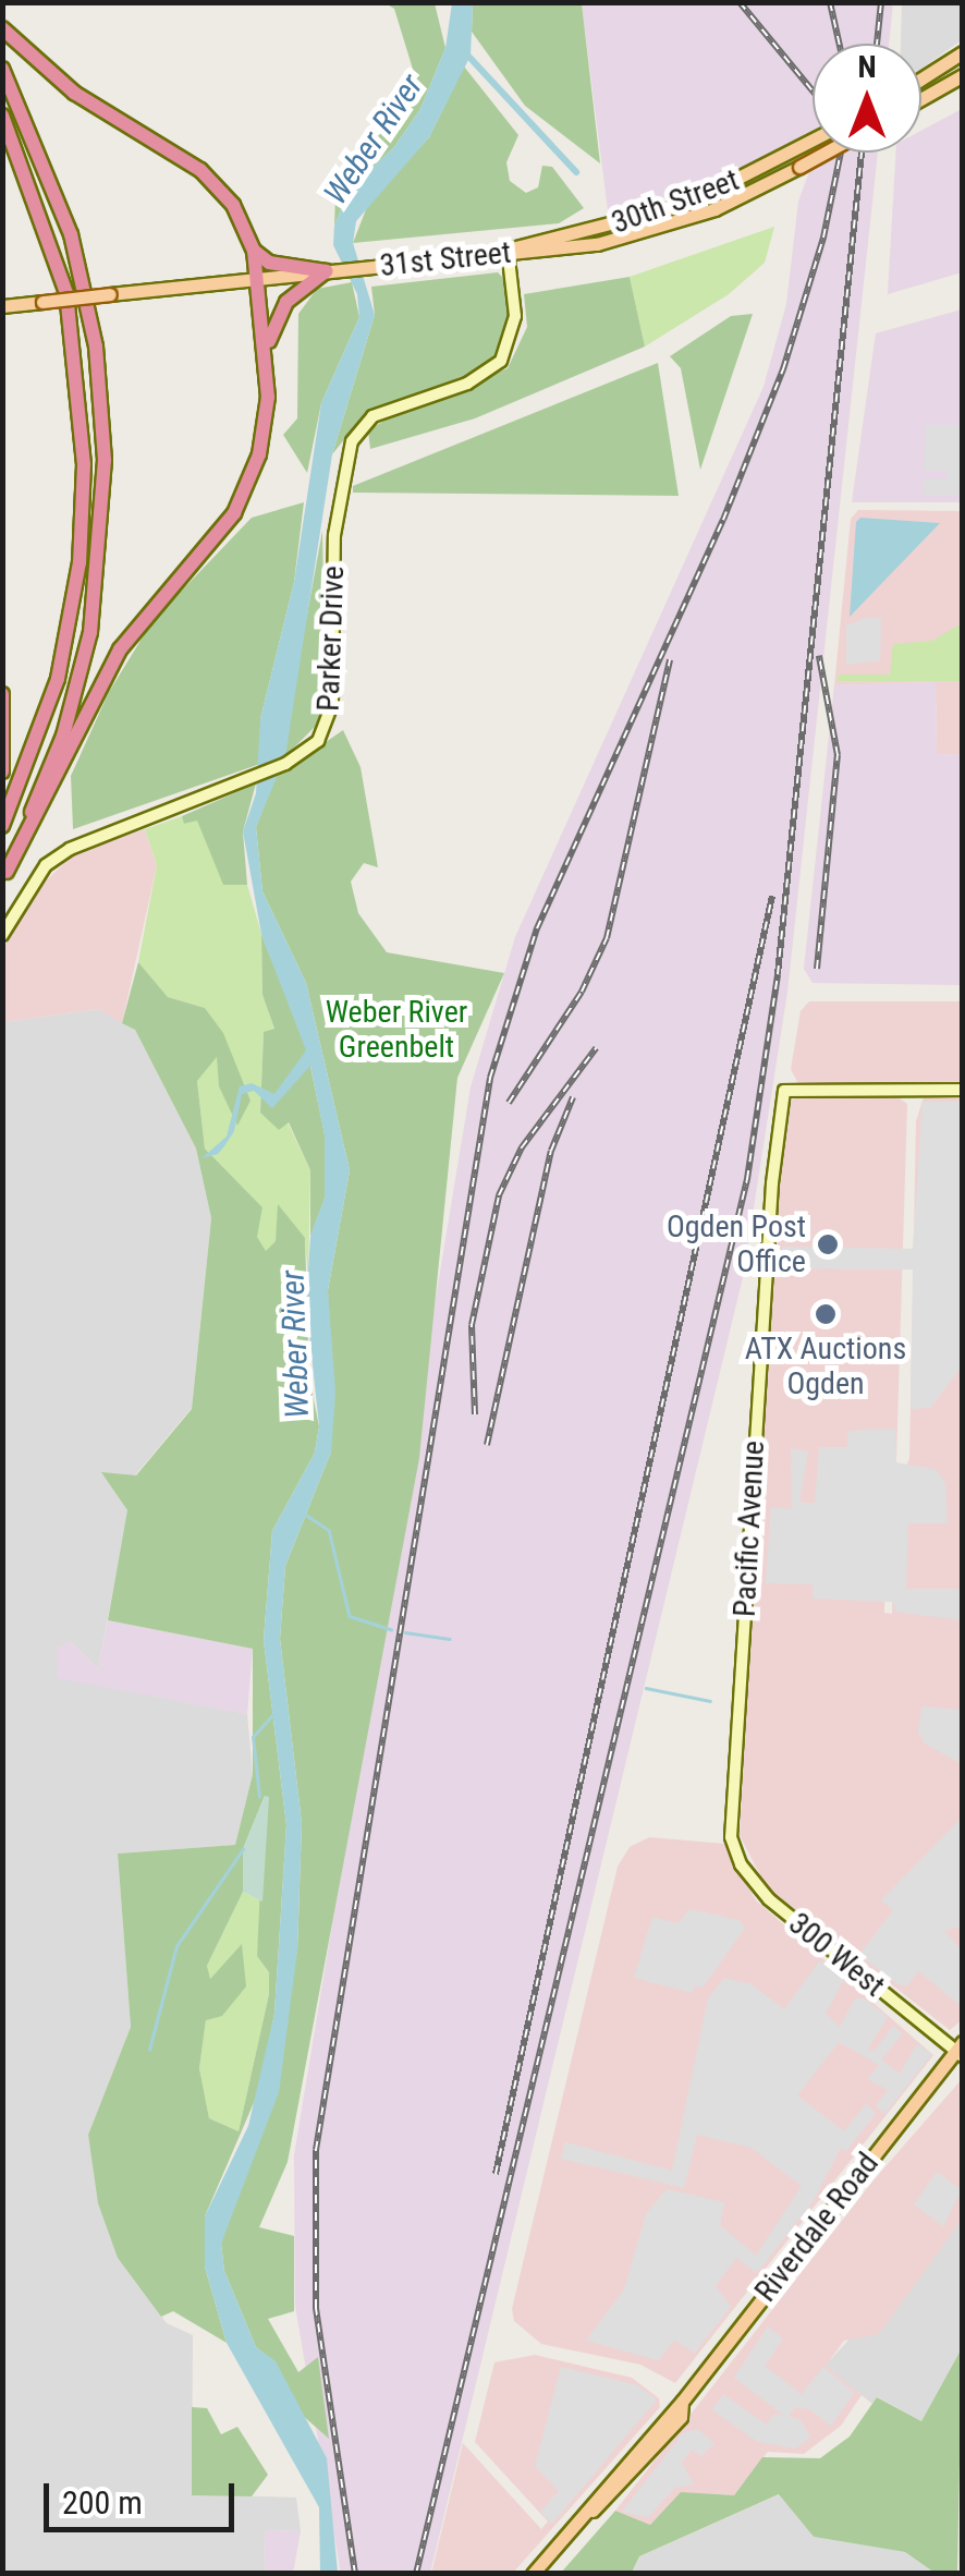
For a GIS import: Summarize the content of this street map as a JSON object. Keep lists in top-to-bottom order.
{
  "streets": {
    "main road": ["30th Street", "31st Street", "Riverdale Road"],
    "street": ["Parker Drive", "Pacific Avenue", "300 West"]
  },
  "crossings": [
    ["30th Street", "31st Street"],
    ["30th Street", "Parker Drive"],
    ["31st Street", "Parker Drive"],
    ["Pacific Avenue", "300 West"],
    ["300 West", "Riverdale Road"]
  ],
  "water": ["Weber River"],
  "parks": ["Weber River Greenbelt"],
  "places": ["Ogden Post Office", "ATX Auctions Ogden"],
  "scale_bar": "200 m",
  "north": "top"
}
